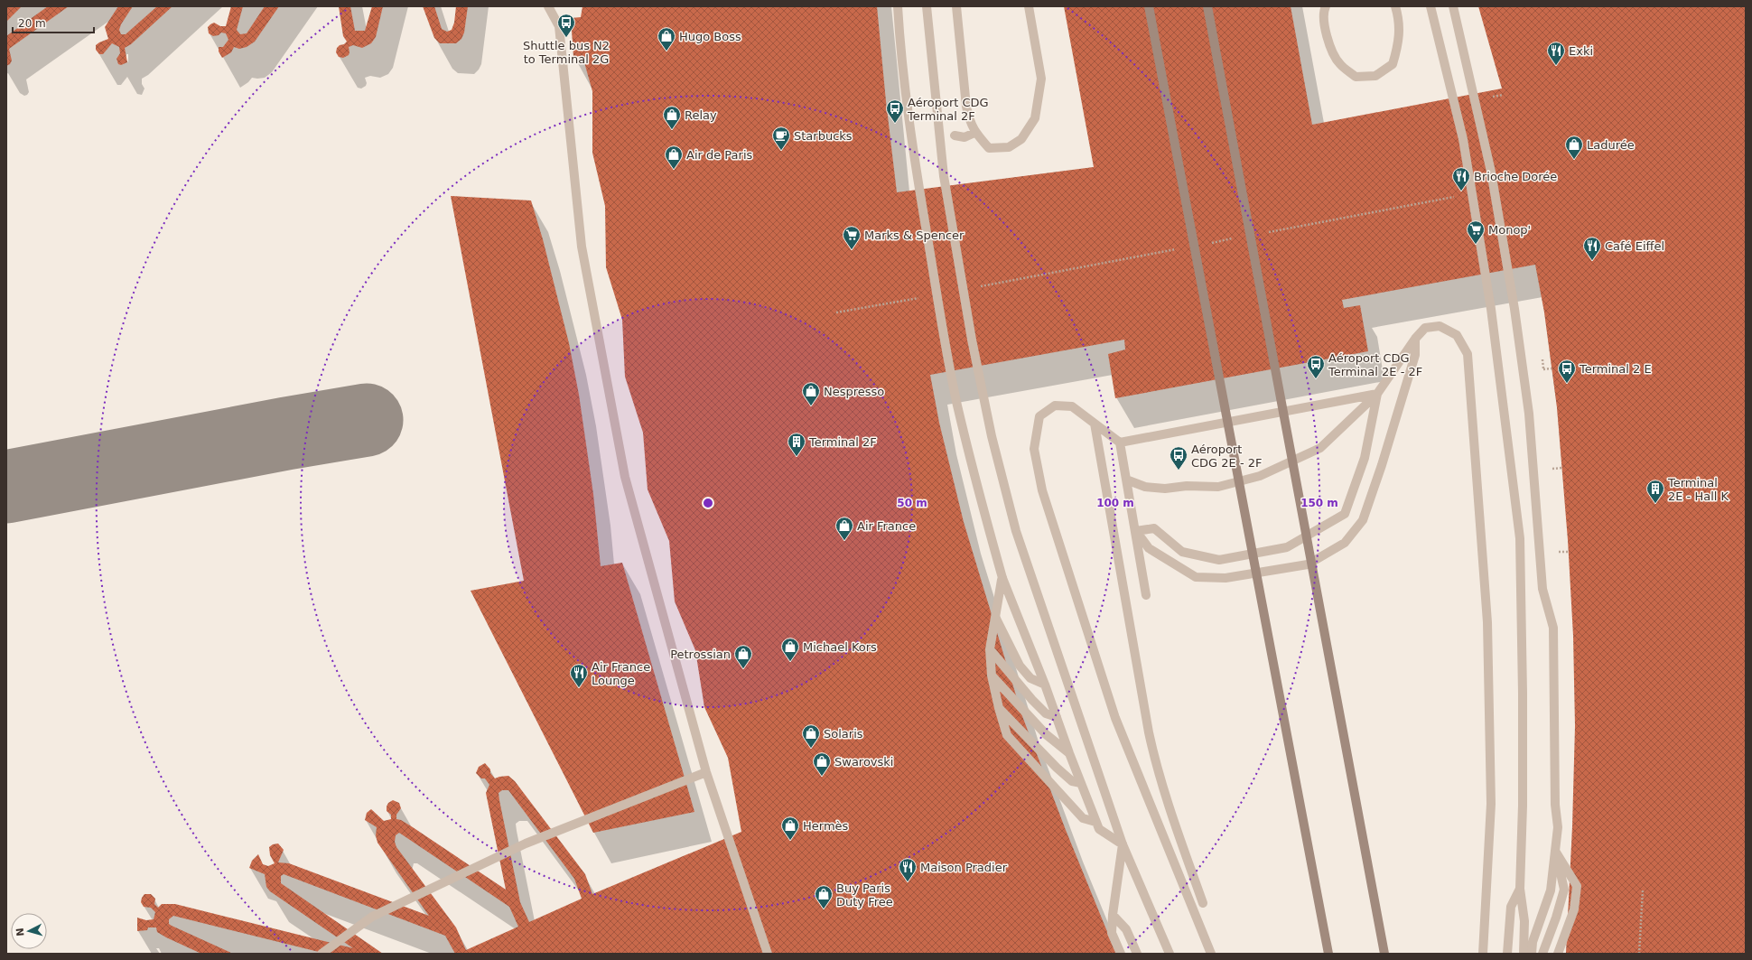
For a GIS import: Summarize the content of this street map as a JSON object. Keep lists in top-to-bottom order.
{
  "places": {
    "bus stop": [
      "Shuttle bus N2 to Terminal 2G",
      "Aéroport CDG Terminal 2F",
      "Aéroport CDG Terminal 2E - 2F",
      "Terminal 2 E",
      "Aéroport CDG 2E - 2F"
    ],
    "shop": [
      "Hugo Boss",
      "Relay",
      "Ladurée",
      "Air de Paris",
      "Nespresso",
      "Air France",
      "Michael Kors",
      "Petrossian",
      "Solaris",
      "Swarovski",
      "Hermès",
      "Buy Paris Duty Free"
    ],
    "restaurant": [
      "Exki",
      "Brioche Dorée",
      "Café Eiffel",
      "Air France Lounge",
      "Maison Pradier"
    ],
    "cafe": ["Starbucks"],
    "supermarket": ["Monop'", "Marks & Spencer"],
    "building": ["Terminal 2F", "Terminal 2E - Hall K"]
  },
  "scale_bar": "20 m",
  "north": "left",
  "rings": ["50 m", "100 m", "150 m"]
}
